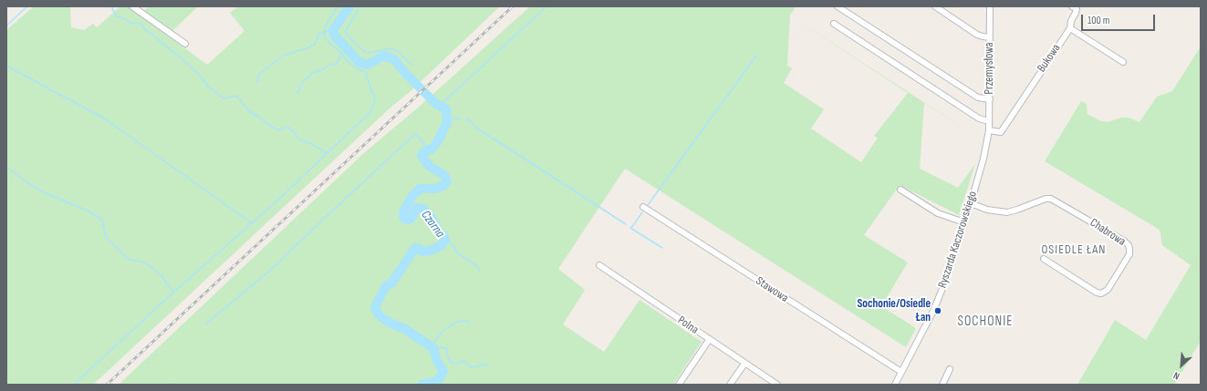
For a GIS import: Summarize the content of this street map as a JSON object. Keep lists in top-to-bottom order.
{
  "streets": {
    "street": [
      "Bukowa",
      "Przemysłowa",
      "Chabrowa",
      "Ryszarda Kaczorowskiego",
      "Stawowa",
      "Polna"
    ]
  },
  "crossings": [
    ["Bukowa", "Przemysłowa"],
    ["Bukowa", "Ryszarda Kaczorowskiego"],
    ["Przemysłowa", "Ryszarda Kaczorowskiego"],
    ["Chabrowa", "Ryszarda Kaczorowskiego"],
    ["Ryszarda Kaczorowskiego", "Stawowa"]
  ],
  "districts": ["OSIEDLE ŁAN", "SOCHONIE"],
  "water": ["Czarna"],
  "places": ["Sochonie/Osiedle Łan"],
  "scale_bar": "100 m",
  "north": "bottom left"
}
